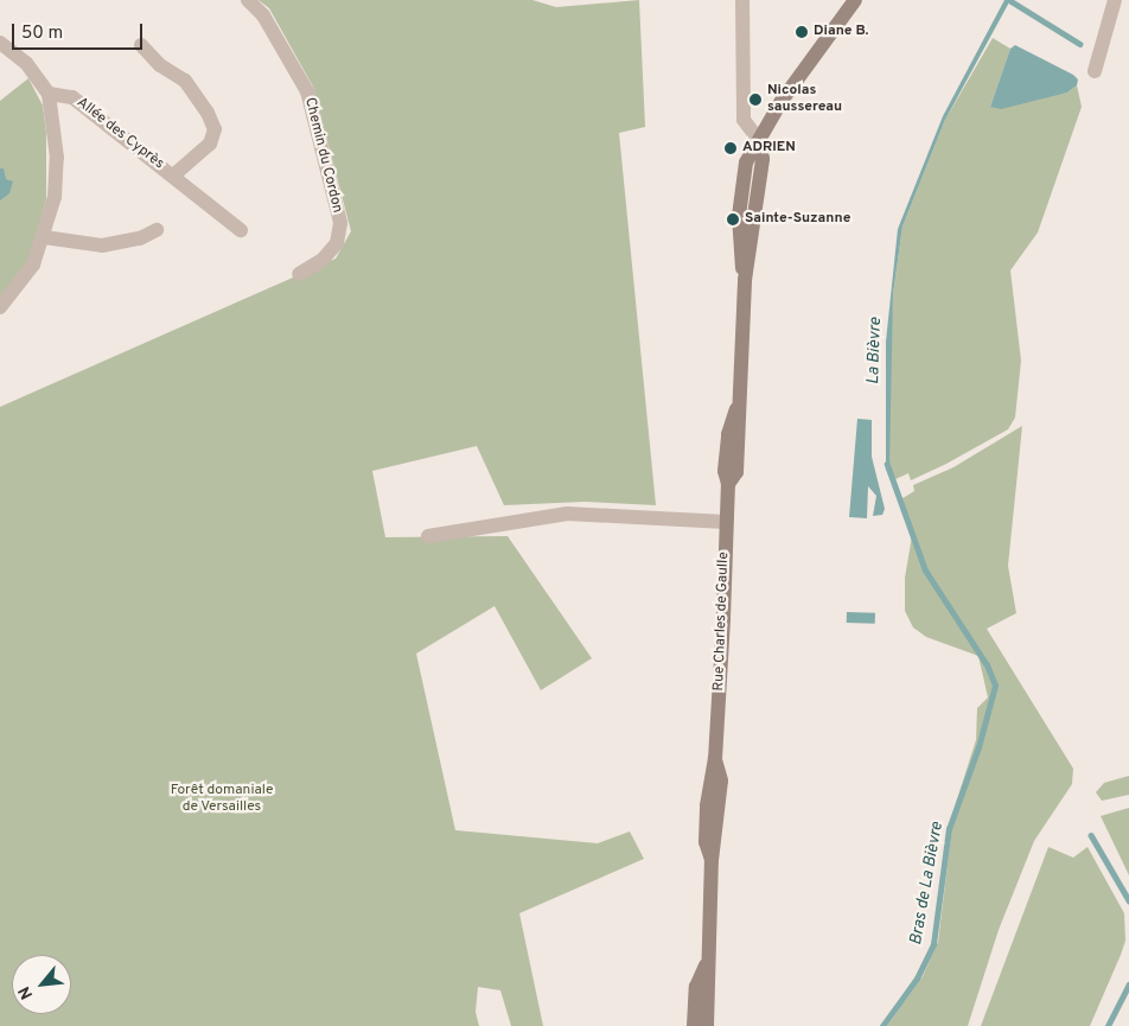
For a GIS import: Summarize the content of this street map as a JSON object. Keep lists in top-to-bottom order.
{
  "streets": {
    "main road": ["Rue Charles de Gaulle"],
    "street": ["Allée des Cyprès", "Chemin du Cordon"]
  },
  "water": ["La Bièvre", "Bras de La Bièvre"],
  "parks": ["Forêt domaniale de Versailles"],
  "places": [
    "Diane B.",
    "Nicolas saussereau",
    "ADRIEN",
    "Sainte-Suzanne"
  ],
  "scale_bar": "50 m",
  "north": "bottom left"
}
